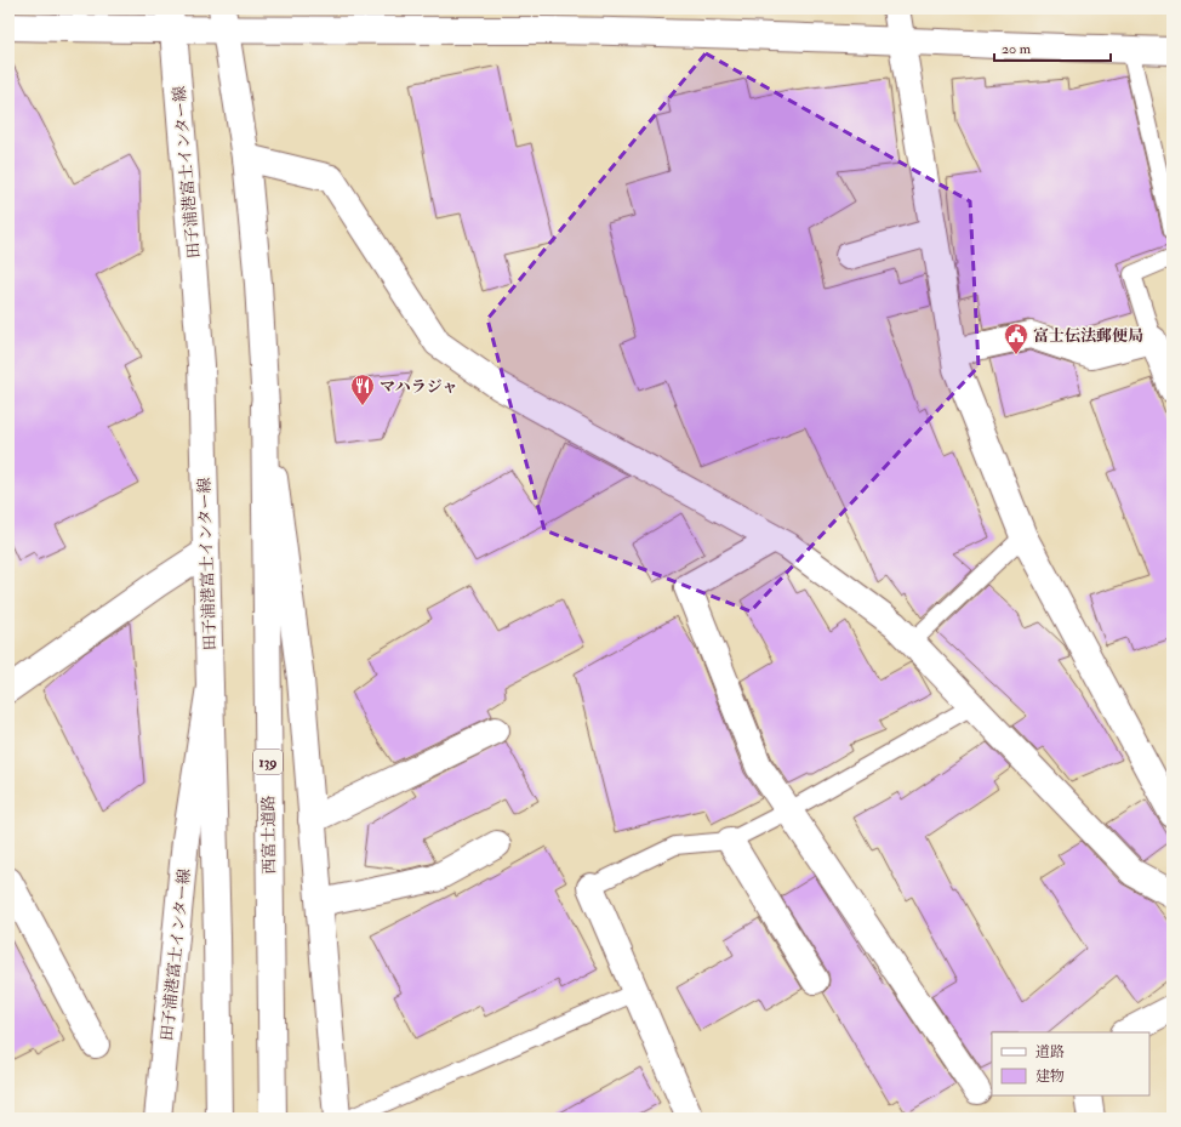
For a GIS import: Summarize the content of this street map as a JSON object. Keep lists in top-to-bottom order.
{
  "streets": {
    "main road": ["田子浦港富士インター線", "139", "西富士道路"]
  },
  "places": {
    "public building": ["富士伝法郵便局"],
    "restaurant": ["マハラジャ"]
  },
  "legend": ["道路", "建物"],
  "scale_bar": "20 m"
}
